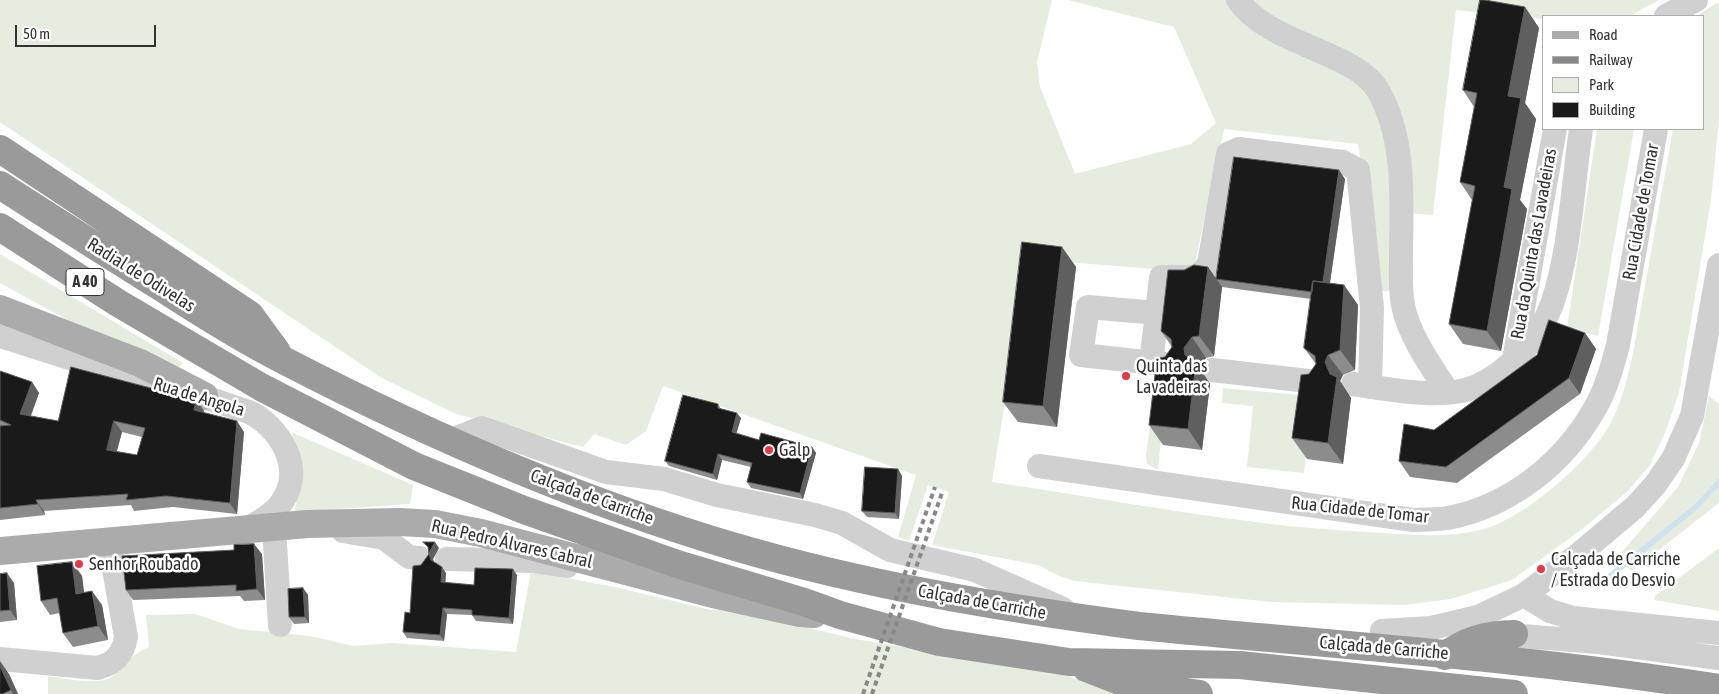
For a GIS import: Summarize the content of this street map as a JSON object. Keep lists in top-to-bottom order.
{
  "streets": {
    "highway": ["Radial de Odivelas", "A 40", "Calçada de Carriche"],
    "main road": ["Rua Pedro Álvares Cabral"],
    "street": ["Rua Cidade de Tomar", "Rua da Quinta das Lavadeiras", "Rua de Angola"]
  },
  "crossings": [
    ["Radial de Odivelas", "Calçada de Carriche"],
    ["Rua de Angola", "Rua Pedro Álvares Cabral"],
    ["Calçada de Carriche", "Rua Pedro Álvares Cabral"]
  ],
  "places": [
    "Quinta das Lavadeiras",
    "Galp",
    "Senhor Roubado",
    "Calçada de Carriche / Estrada do Desvio"
  ],
  "legend": [
    "Road",
    "Railway",
    "Park",
    "Building"
  ],
  "scale_bar": "50 m"
}
